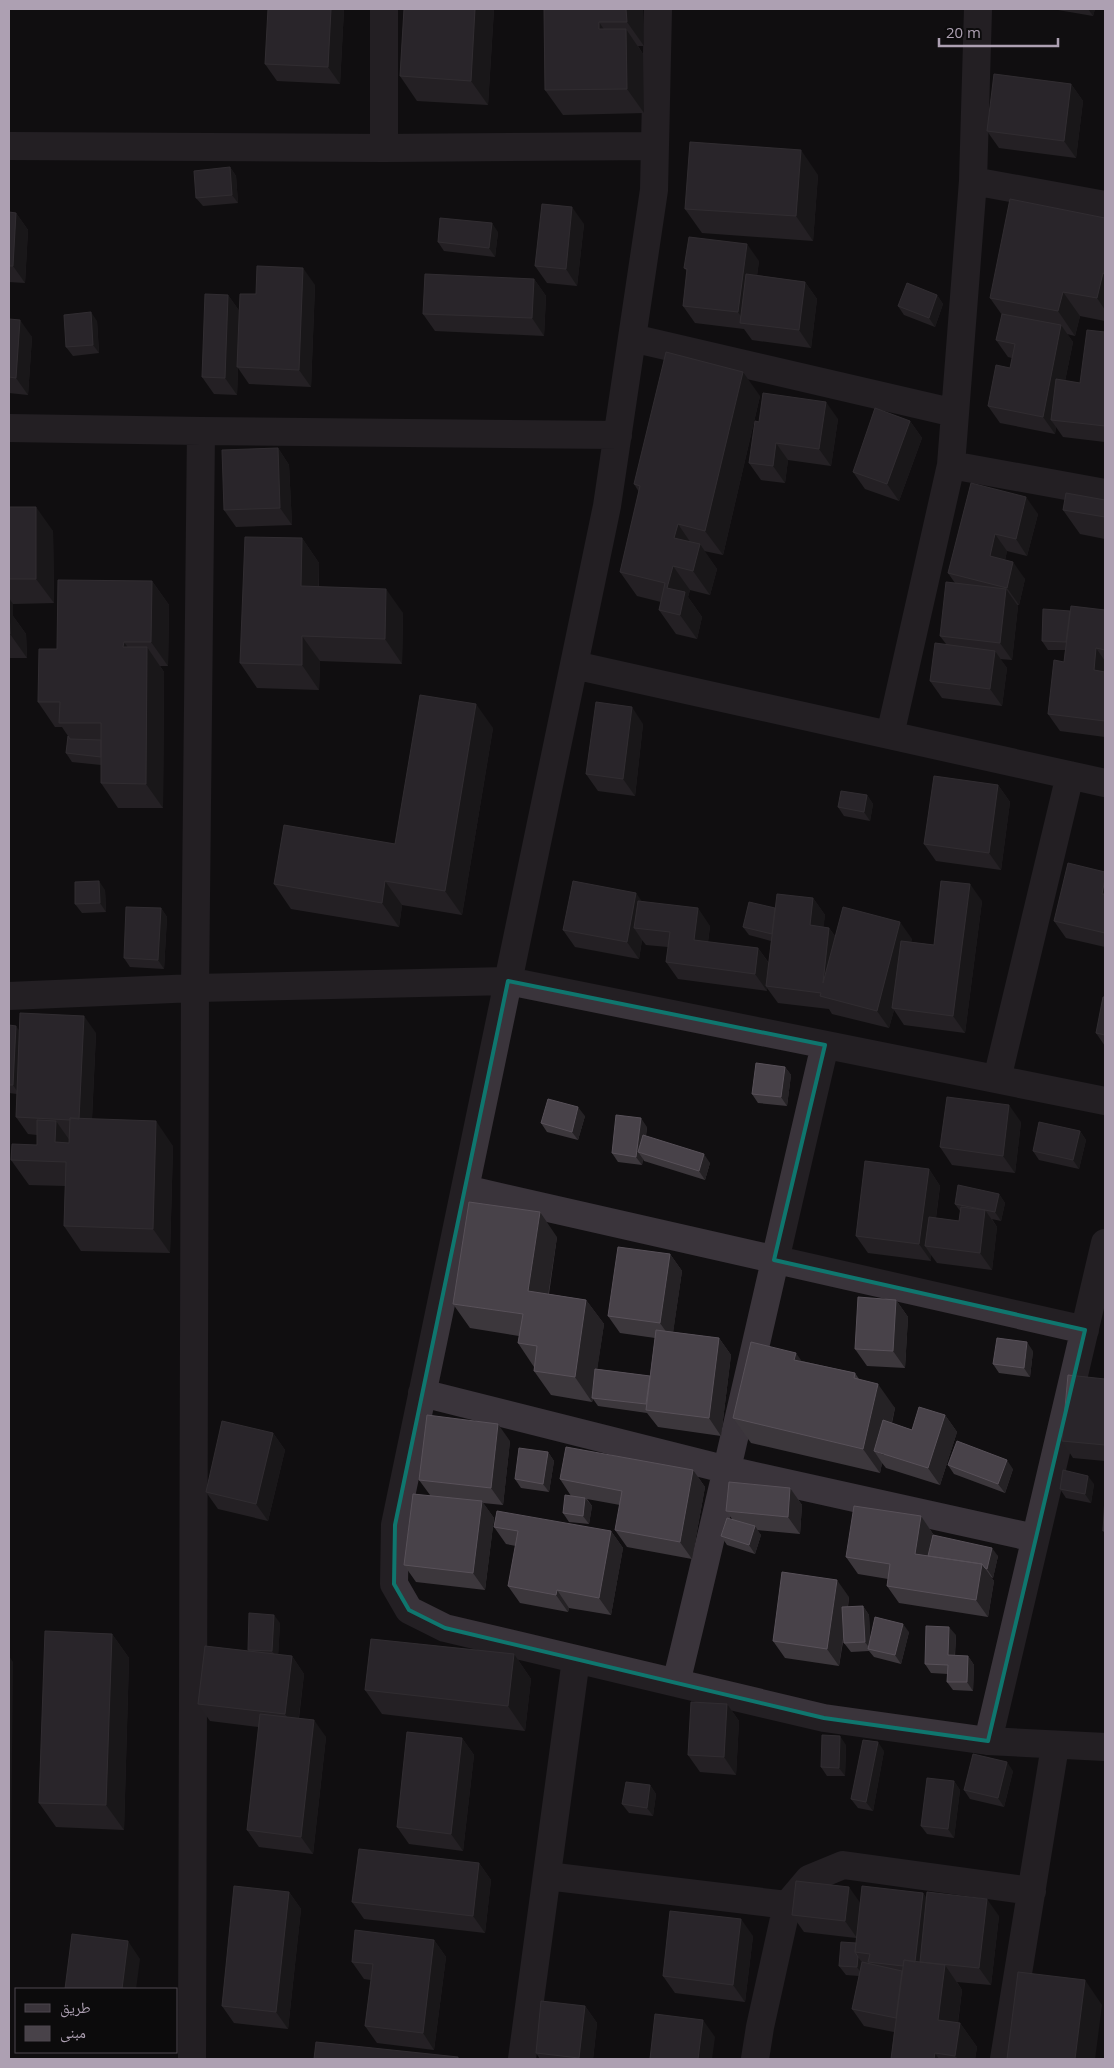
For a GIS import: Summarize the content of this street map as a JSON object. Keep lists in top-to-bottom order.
{
  "legend": ["طريق", "مبنى"],
  "scale_bar": "20 m"
}
